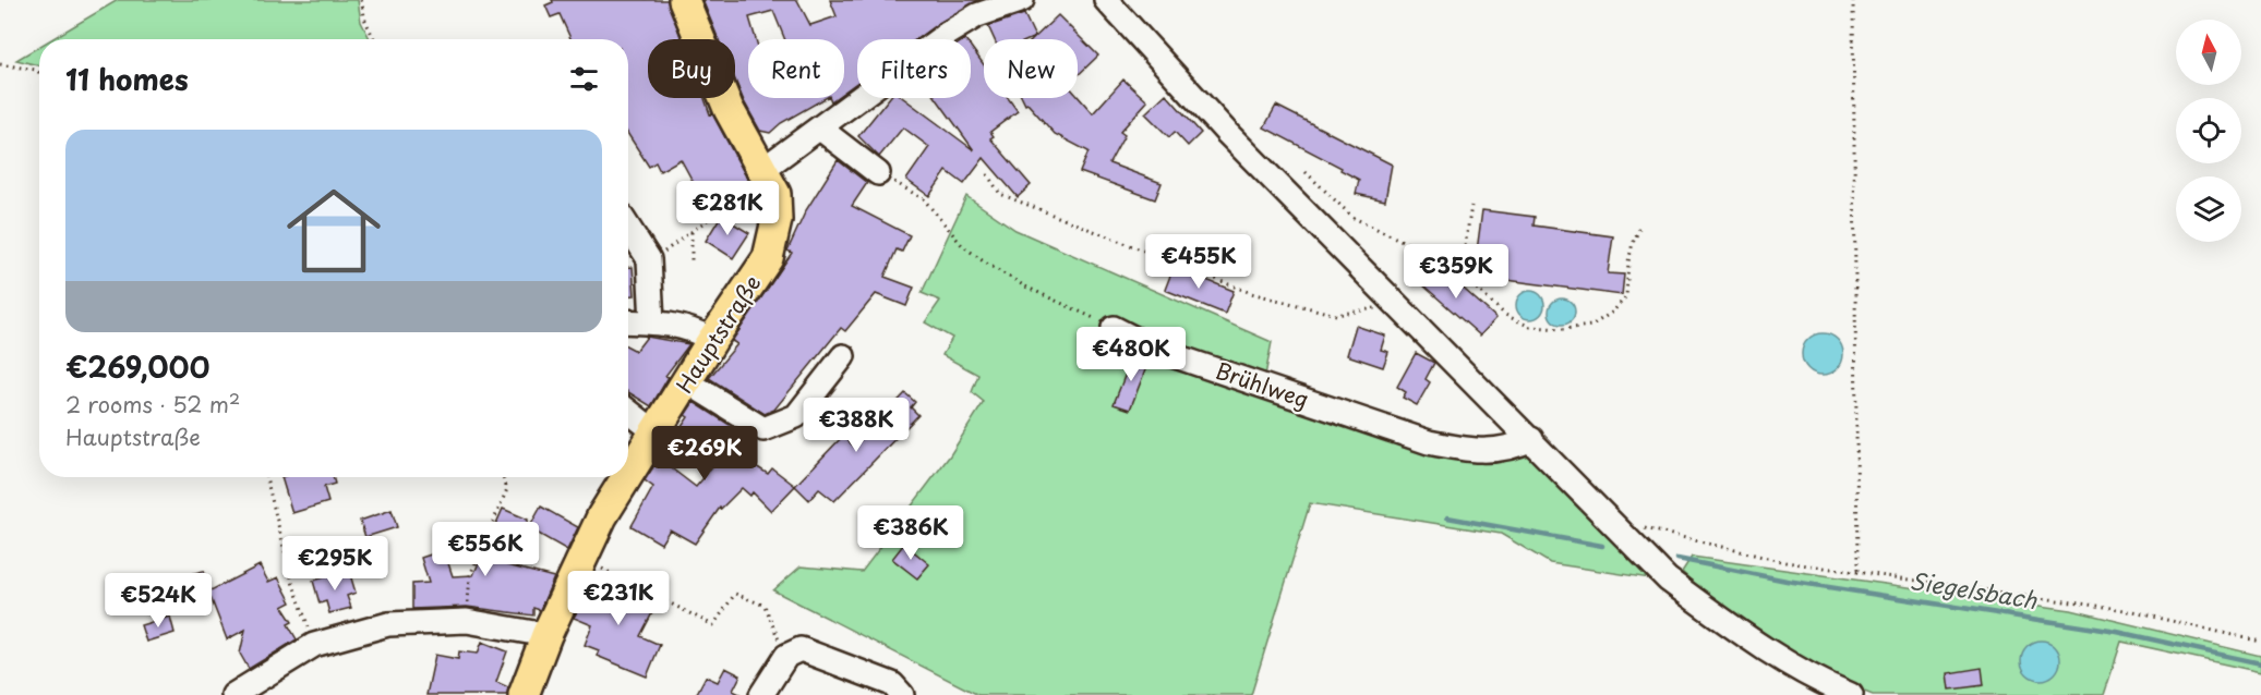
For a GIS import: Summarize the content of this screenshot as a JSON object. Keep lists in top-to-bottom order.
{
  "streets": {
    "main road": ["Hauptstraße"],
    "street": ["Brühlweg"]
  },
  "water": ["Siegelsbach"],
  "north": "top",
  "page": {
    "chip": [
      "Buy",
      "Rent",
      "Filters",
      "New"
    ],
    "heading": "11 homes",
    "list": [
      {
        "name": "€269,000",
        "note": "2 rooms · 52 m² · Hauptstraße"
      }
    ],
    "price": [
      "€281K",
      "€455K",
      "€359K",
      "€480K",
      "€388K",
      "€269K",
      "€386K",
      "€556K",
      "€295K",
      "€231K",
      "€524K"
    ]
  }
}
